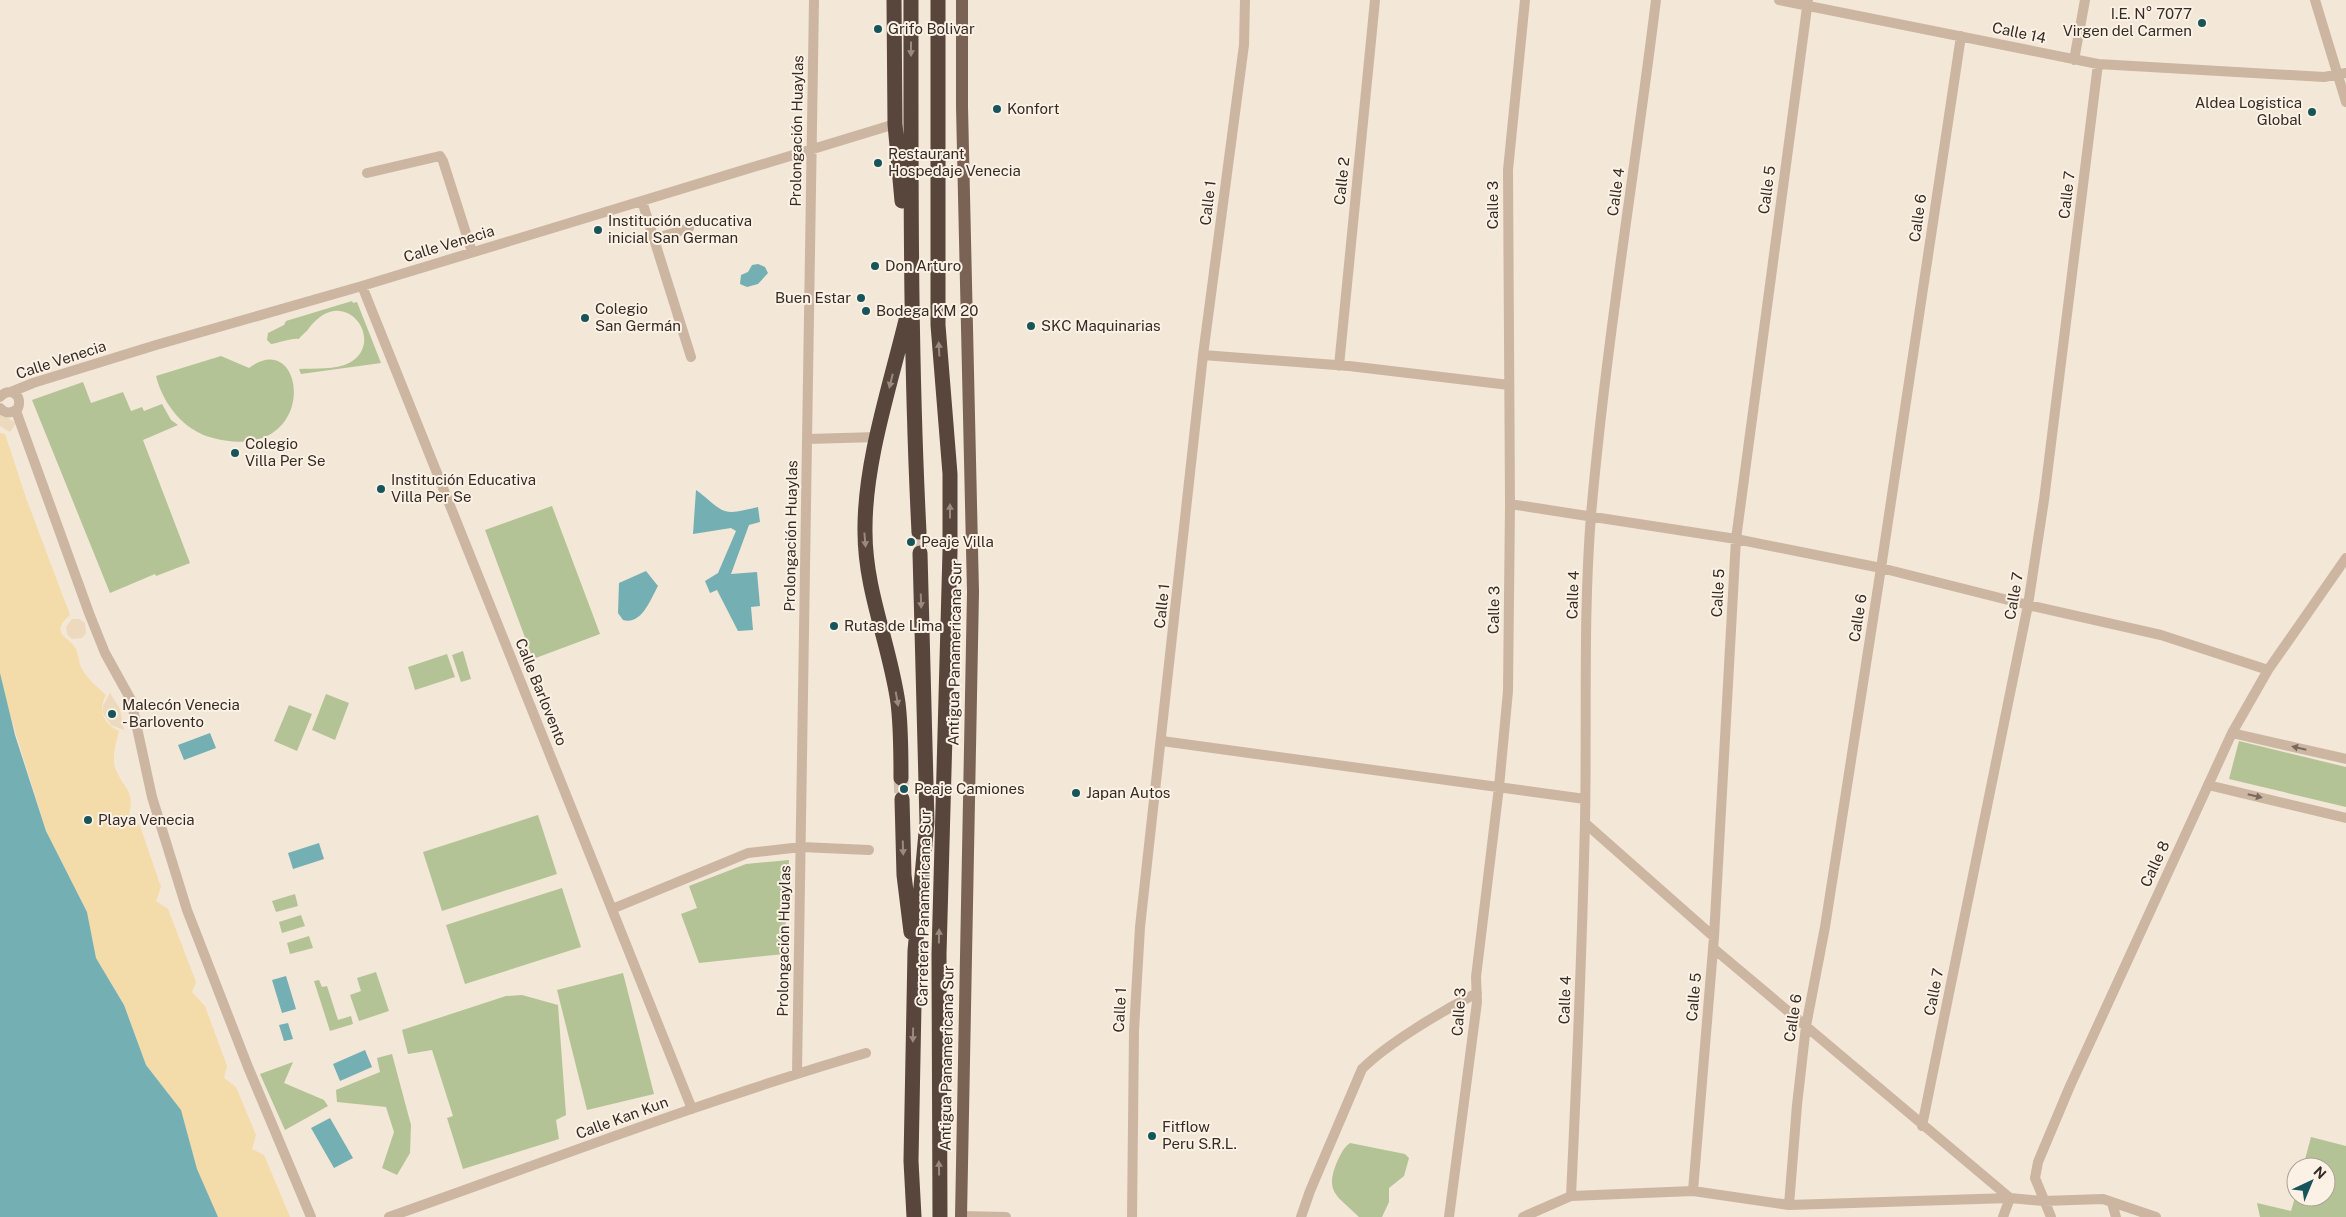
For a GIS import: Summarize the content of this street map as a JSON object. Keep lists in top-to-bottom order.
{
  "streets": {
    "highway": ["Carretera Panamericana Sur"],
    "main road": ["Antigua Panamericana Sur"],
    "street": [
      "Calle 14",
      "Prolongación Huaylas",
      "Calle 2",
      "Calle 5",
      "Calle 4",
      "Calle 7",
      "Calle 1",
      "Calle 3",
      "Calle 6",
      "Calle Venecia",
      "Calle Barlovento",
      "Calle 8",
      "Calle Kan Kun"
    ]
  },
  "crossings": [
    ["Calle 14", "Calle 5"],
    ["Calle 14", "Calle 7"],
    ["Calle 14", "Calle 6"],
    ["Prolongación Huaylas", "Calle Venecia"],
    ["Prolongación Huaylas", "Calle Kan Kun"],
    ["Calle Venecia", "Calle Barlovento"],
    ["Calle Barlovento", "Calle Kan Kun"]
  ],
  "places": [
    "I.E. N° 7077 Virgen del Carmen",
    "Grifo Bolivar",
    "Konfort",
    "Aldea Logistica Global",
    "Restaurant Hospedaje Venecia",
    "Institución educativa inicial San German",
    "Don Arturo",
    "Buen Estar",
    "Bodega KM 20",
    "Colegio San Germán",
    "SKC Maquinarias",
    "Colegio Villa Per Se",
    "Institución Educativa Villa Per Se",
    "Peaje Villa",
    "Rutas de Lima",
    "Malecón Venecia - Barlovento",
    "Peaje Camiones",
    "Japan Autos",
    "Playa Venecia",
    "Fitflow Peru S.R.L."
  ],
  "north": "top right"
}
